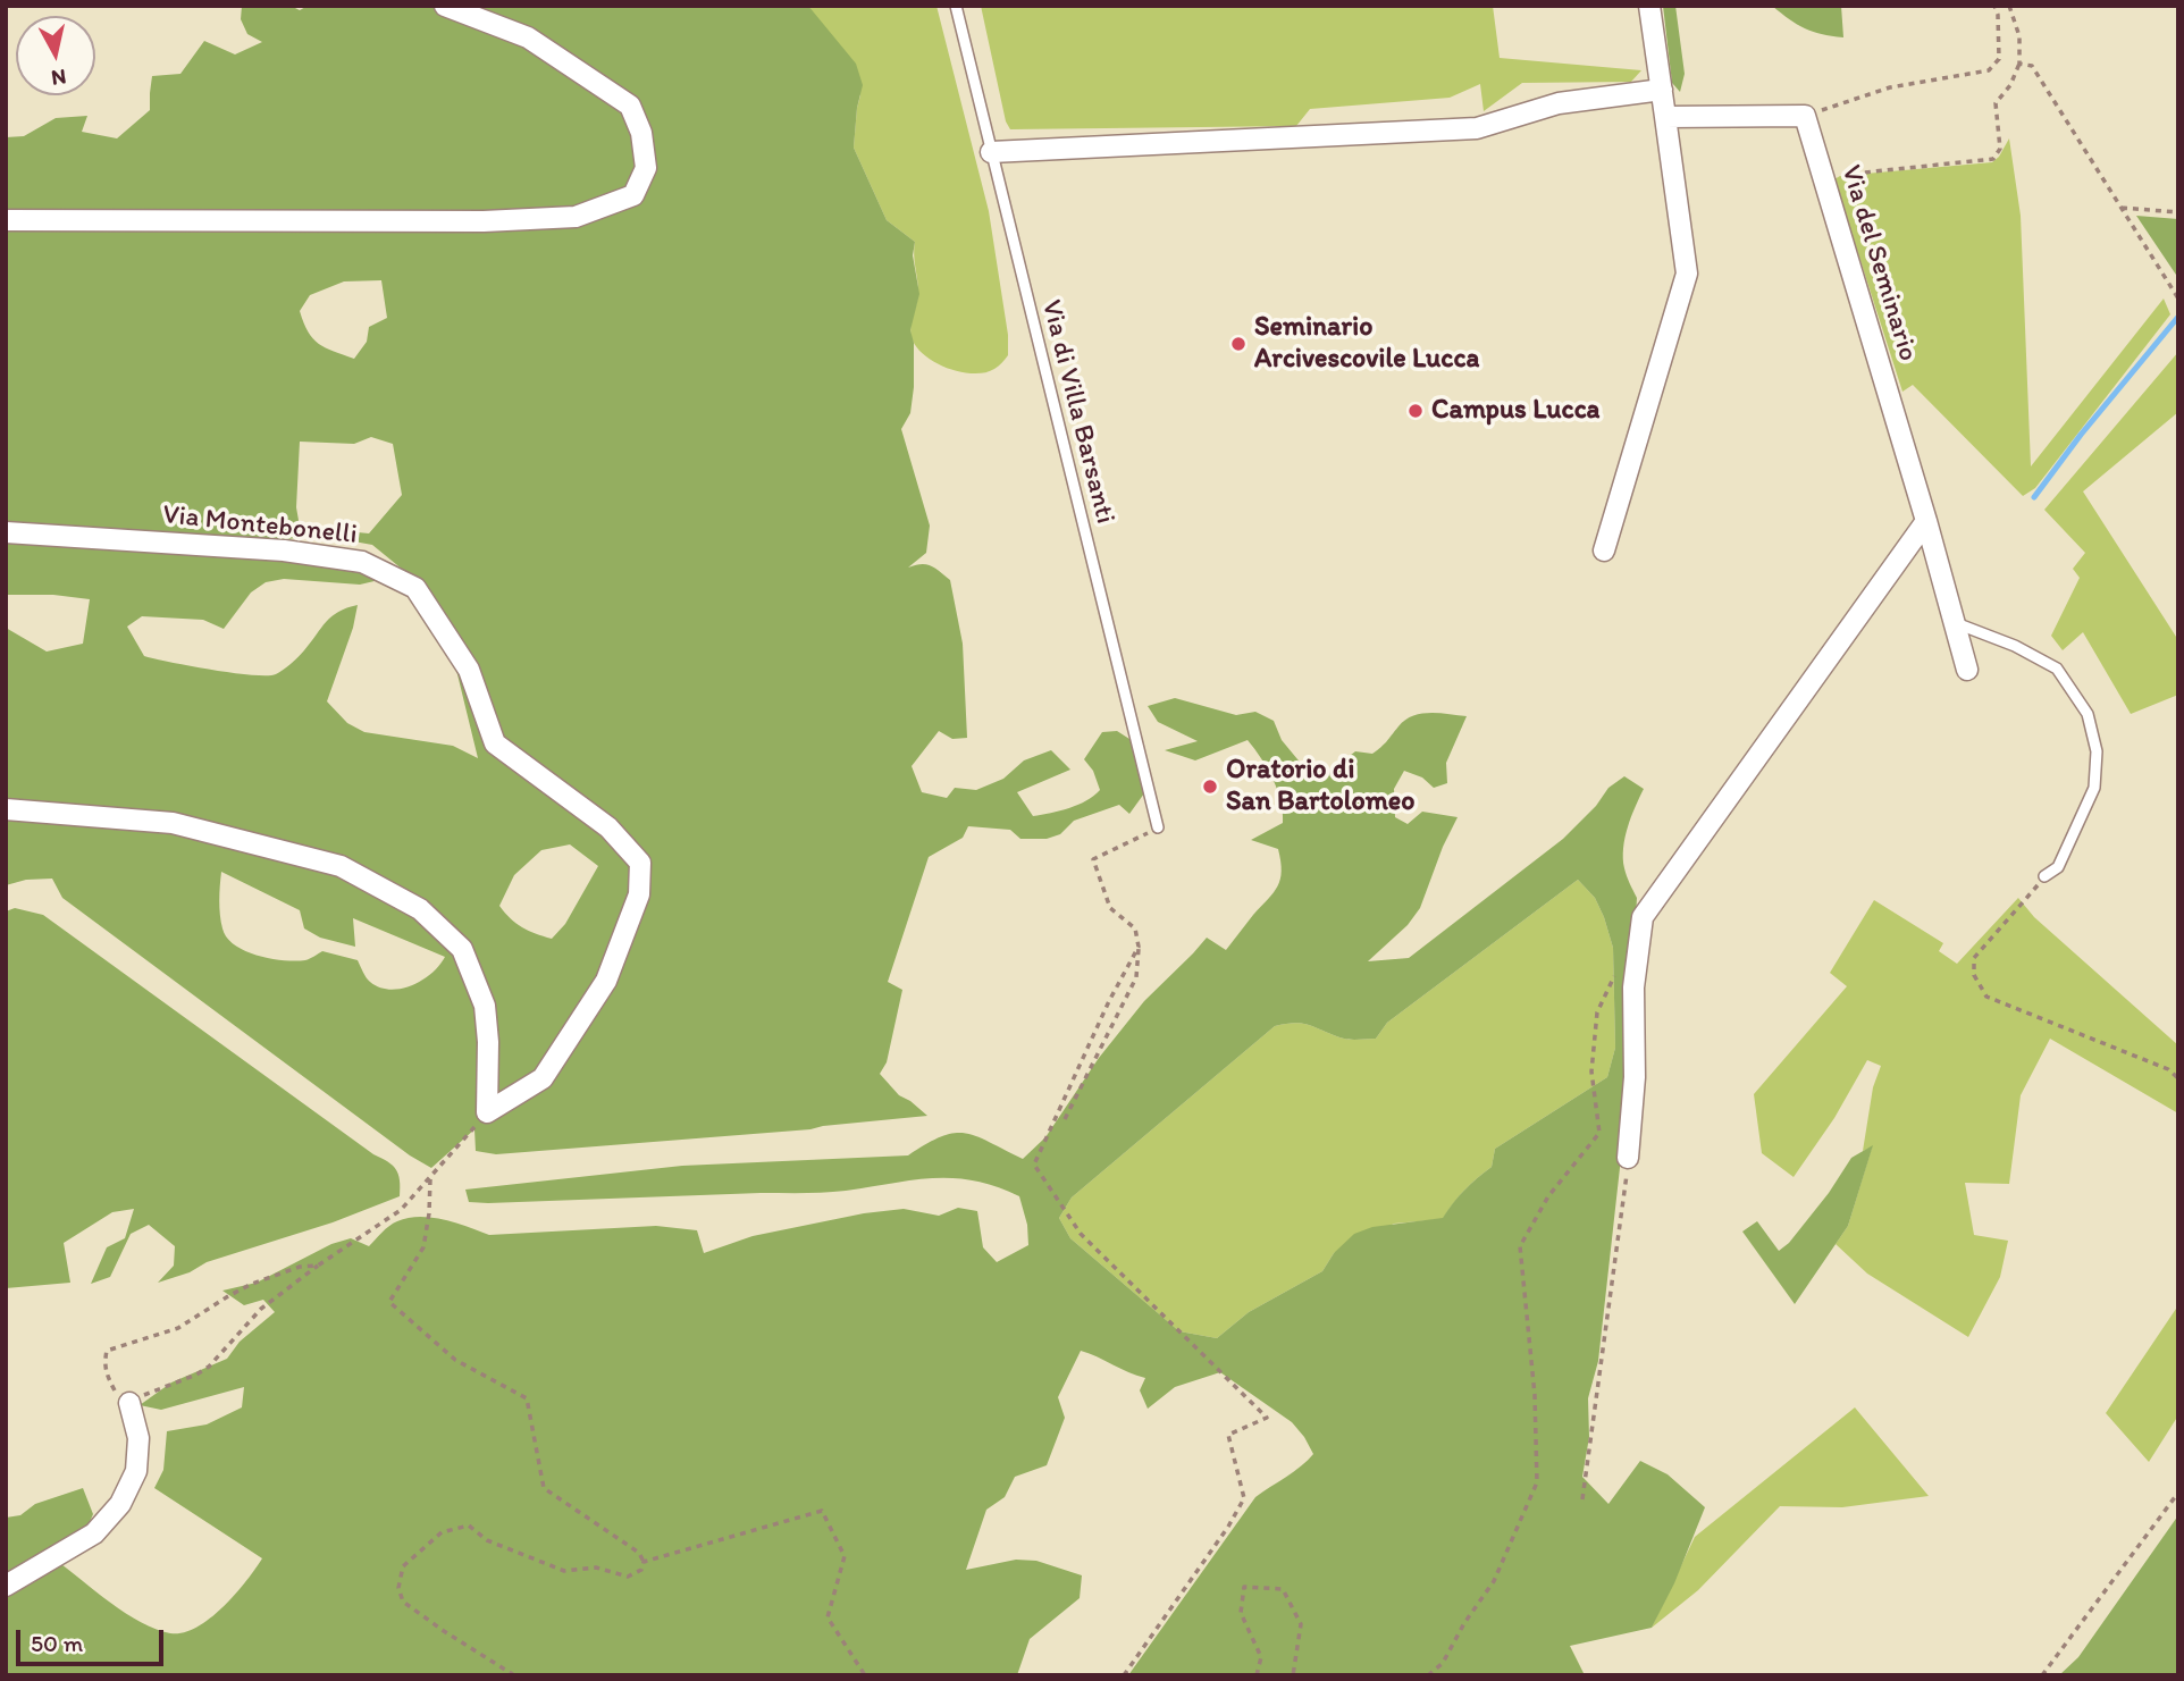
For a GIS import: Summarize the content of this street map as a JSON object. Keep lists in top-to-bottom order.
{
  "streets": {
    "street": ["Via del Seminario", "Via Montebonelli"],
    "lane": ["Via di Villa Barsanti"]
  },
  "places": ["Seminario Arcivescovile Lucca", "Campus Lucca", "Oratorio di San Bartolomeo"],
  "scale_bar": "50 m",
  "north": "bottom"
}
